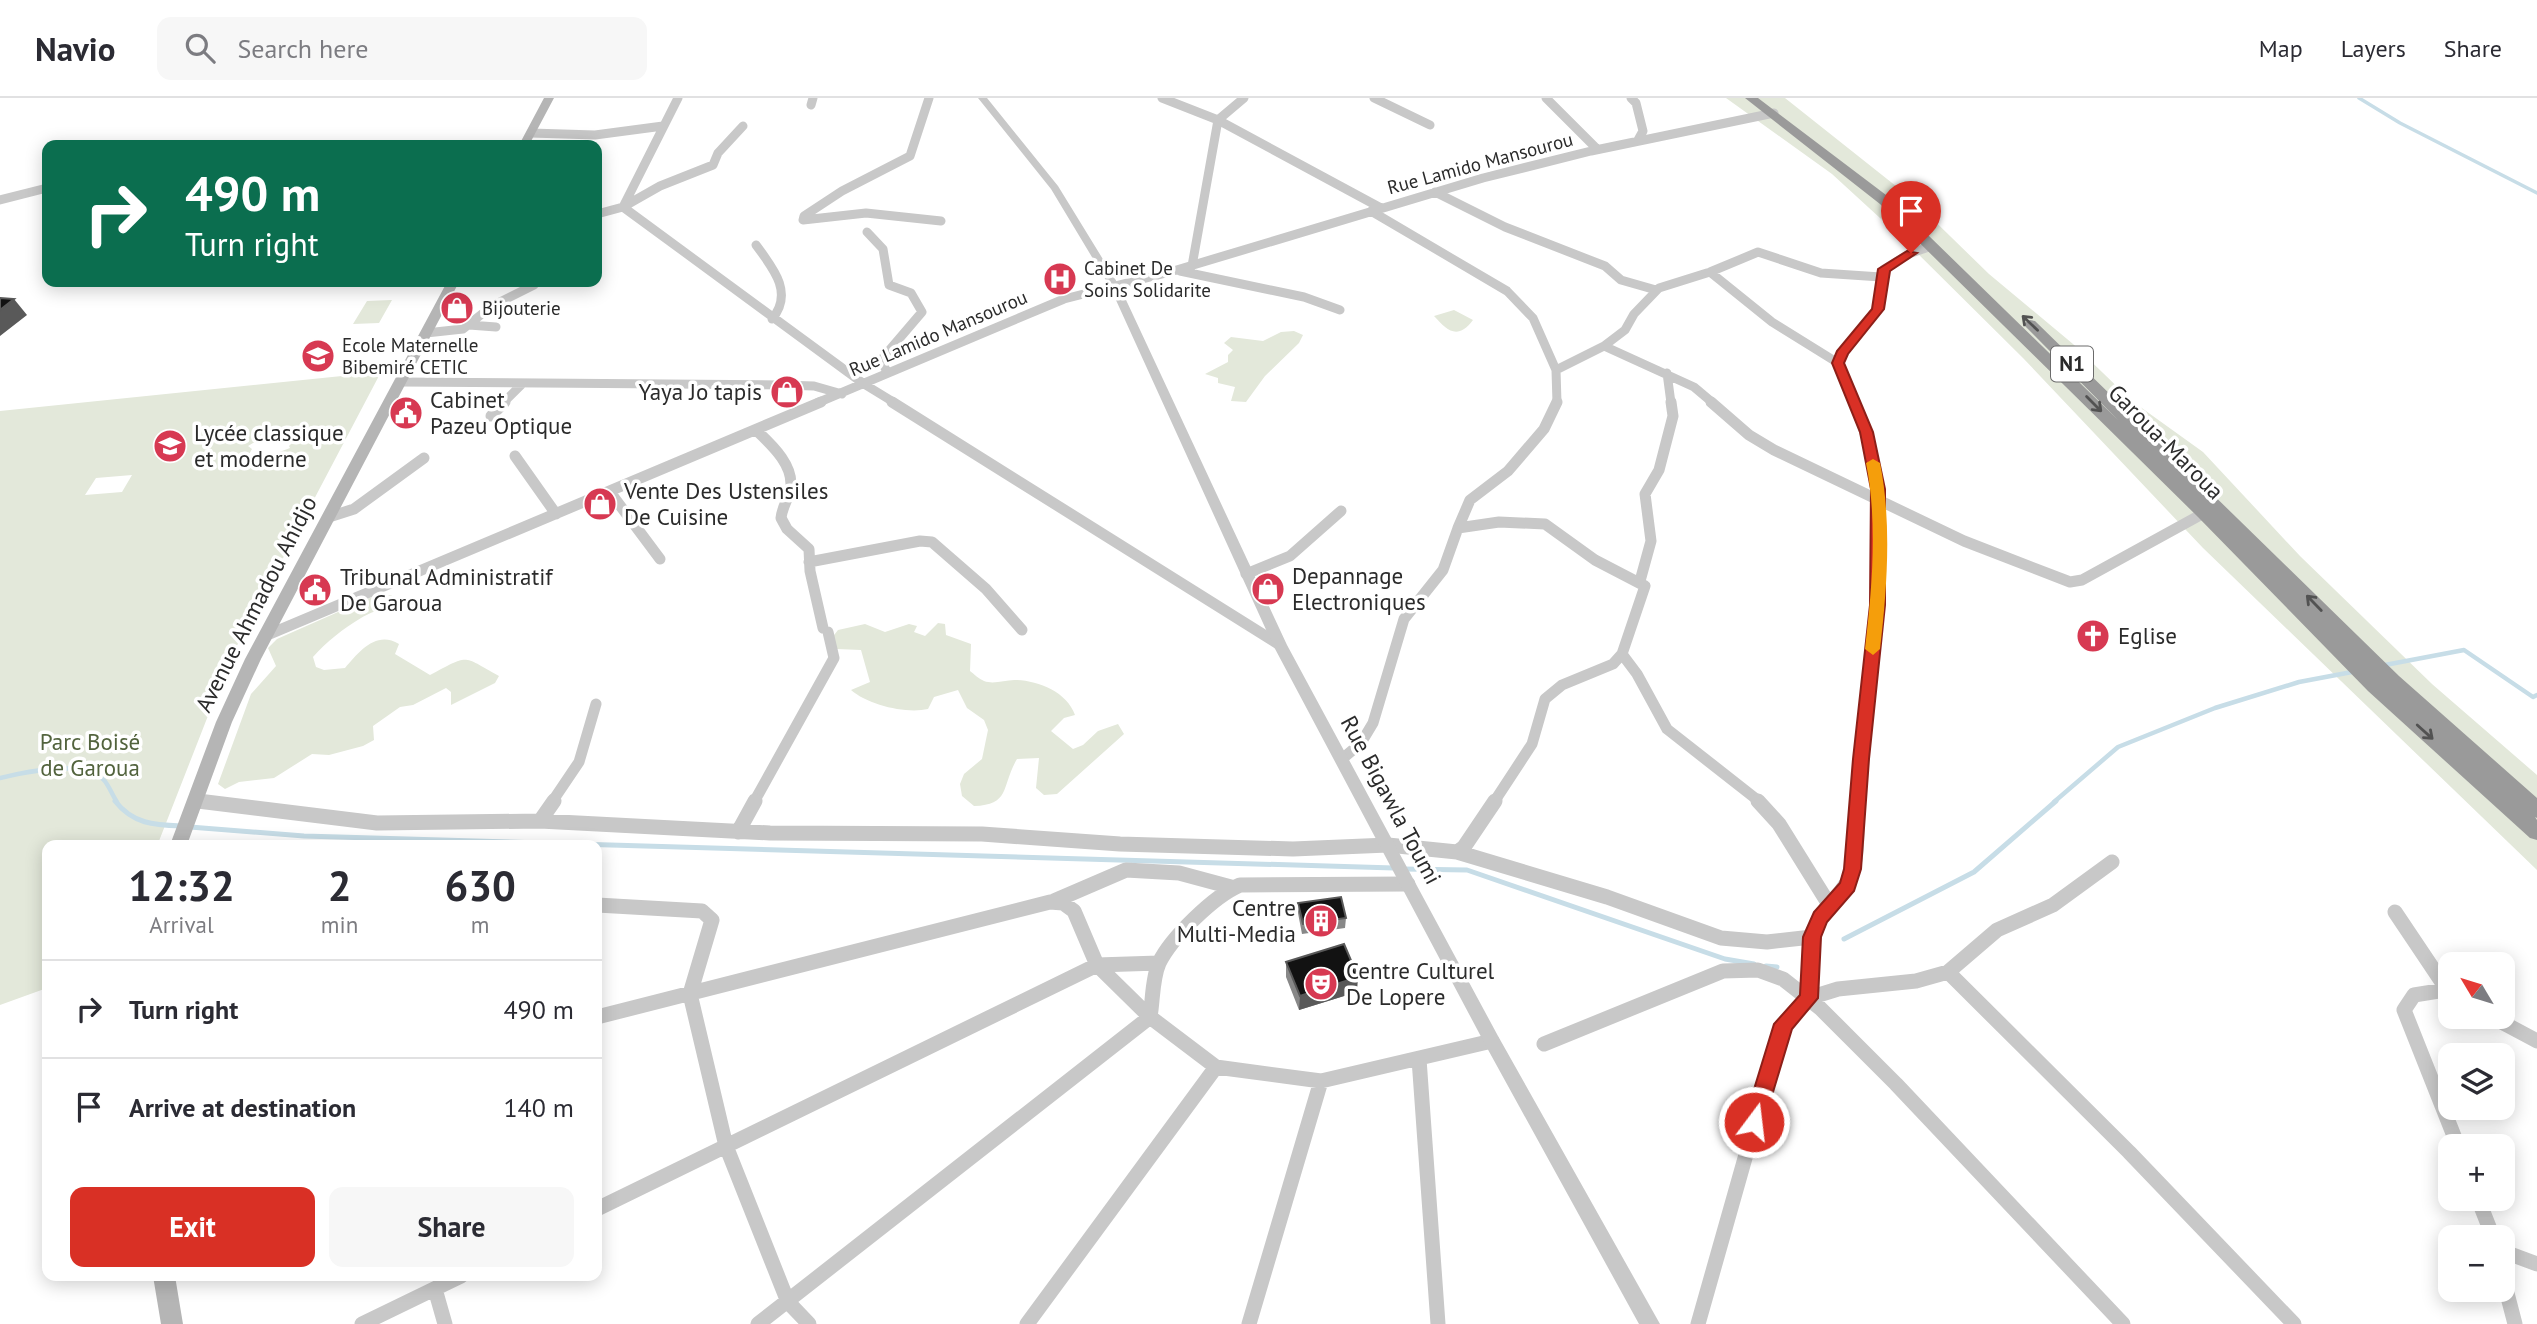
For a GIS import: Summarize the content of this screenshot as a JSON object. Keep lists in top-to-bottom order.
{
  "streets": {
    "highway": ["N1", "Garoua-Maroua"],
    "main road": ["Avenue Ahmadou Ahidjo"],
    "street": ["Rue Lamido Mansourou", "Rue Bigawla Toumi"]
  },
  "crossings": [
    ["Rue Lamido Mansourou", "Garoua-Maroua"],
    ["Rue Lamido Mansourou", "Avenue Ahmadou Ahidjo"],
    ["Rue Lamido Mansourou", "Rue Bigawla Toumi"]
  ],
  "parks": ["Parc Boisé de Garoua"],
  "places": {
    "hospital": ["Cabinet De Soins Solidarite"],
    "shop": [
      "Bijouterie",
      "Yaya Jo tapis",
      "Vente Des Ustensiles De Cuisine",
      "Depannage Electroniques"
    ],
    "school or university": ["Ecole Maternelle Bibemiré CETIC", "Lycée classique et moderne"],
    "public building": ["Cabinet Pazeu Optique", "Tribunal Administratif De Garoua"],
    "church": ["Eglise"],
    "building": ["Centre Multi-Media"],
    "theatre": ["Centre Culturel De Lopere"]
  },
  "north": "top left",
  "page": {
    "header": "Navio",
    "search": "Search here",
    "nav": ["Map", "Layers", "Share"],
    "turn": ["490 m", "Turn right"],
    "eta": [
      "12:32",
      "Arrival",
      "2",
      "min",
      "630",
      "m"
    ],
    "map_buttons": ["+", "−"],
    "list": [
      {
        "name": "Turn right",
        "value": "490 m"
      },
      {
        "name": "Arrive at destination",
        "value": "140 m"
      }
    ],
    "buttons": ["Exit", "Share"]
  }
}
